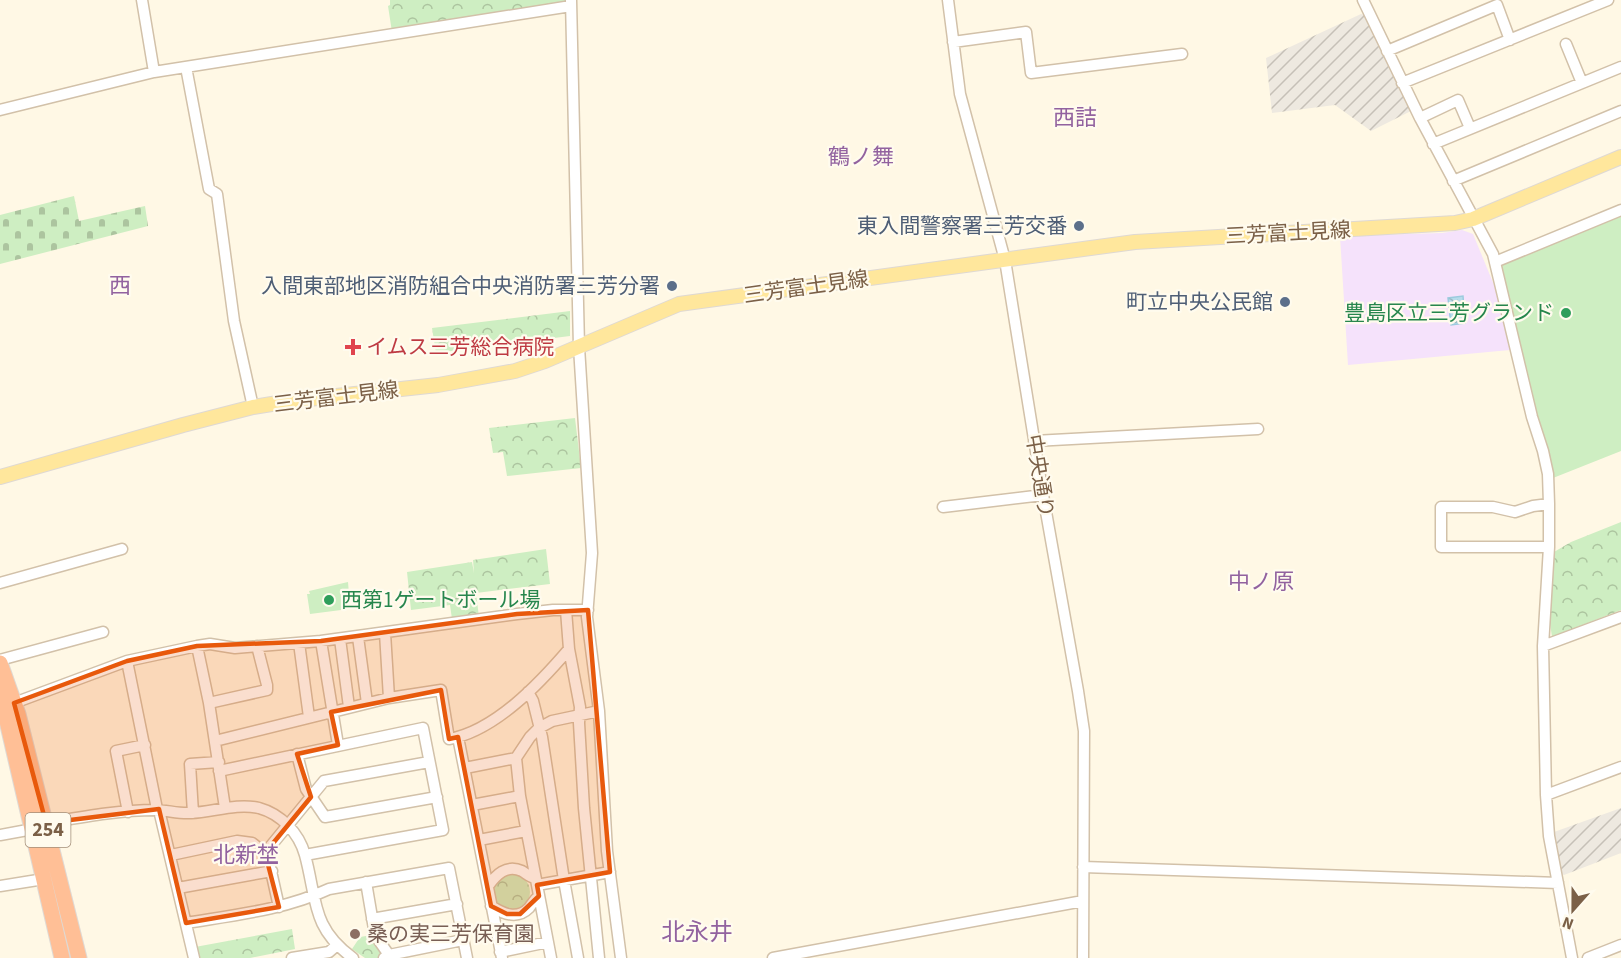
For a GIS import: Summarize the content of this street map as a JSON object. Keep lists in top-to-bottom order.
{
  "streets": {
    "highway": ["254"],
    "main road": ["三芳富士見線"],
    "street": ["中央通り"]
  },
  "crossings": [
    ["三芳富士見線", "中央通り"]
  ],
  "districts": [
    "西詰",
    "鶴ノ舞",
    "西",
    "中ノ原",
    "北新埜",
    "北永井"
  ],
  "places": {
    "other": [
      "東入間警察署三芳交番",
      "入間東部地区消防組合中央消防署三芳分署",
      "町立中央公民館",
      "豊島区立三芳グランド",
      "西第1ゲートボール場",
      "桑の実三芳保育園"
    ],
    "health": ["イムス三芳総合病院"]
  },
  "north": "bottom"
}
